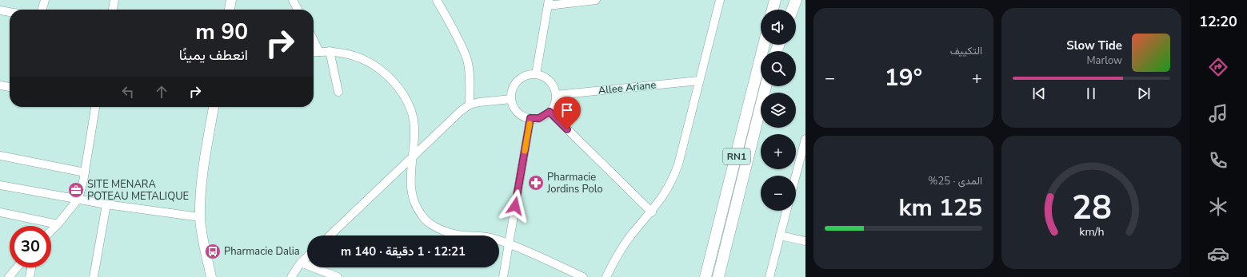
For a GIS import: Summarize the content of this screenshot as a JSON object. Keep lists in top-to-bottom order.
{
  "streets": {
    "highway": ["RN1"],
    "street": ["Allee Ariane"]
  },
  "places": {
    "pharmacy": ["Pharmacie Jordins Polo"],
    "office": ["SITE MENARA POTEAU METALIQUE"],
    "bus stop": ["Pharmacie Dalia"]
  },
  "page": {
    "tabs": "12:20",
    "tile": [
      "التكييف",
      ["المدى · 25%", "125 km"]
    ],
    "map_buttons": ["+", "−"],
    "turn": ["90 m", "انعطف يمينًا"],
    "song": ["Slow Tide", "Marlow"],
    "heat": ["−", "19°", "+"],
    "limit": "30",
    "trip": "12:21 · 1 دقيقة · 140 m",
    "gauge": ["28", "km/h"]
  }
}
